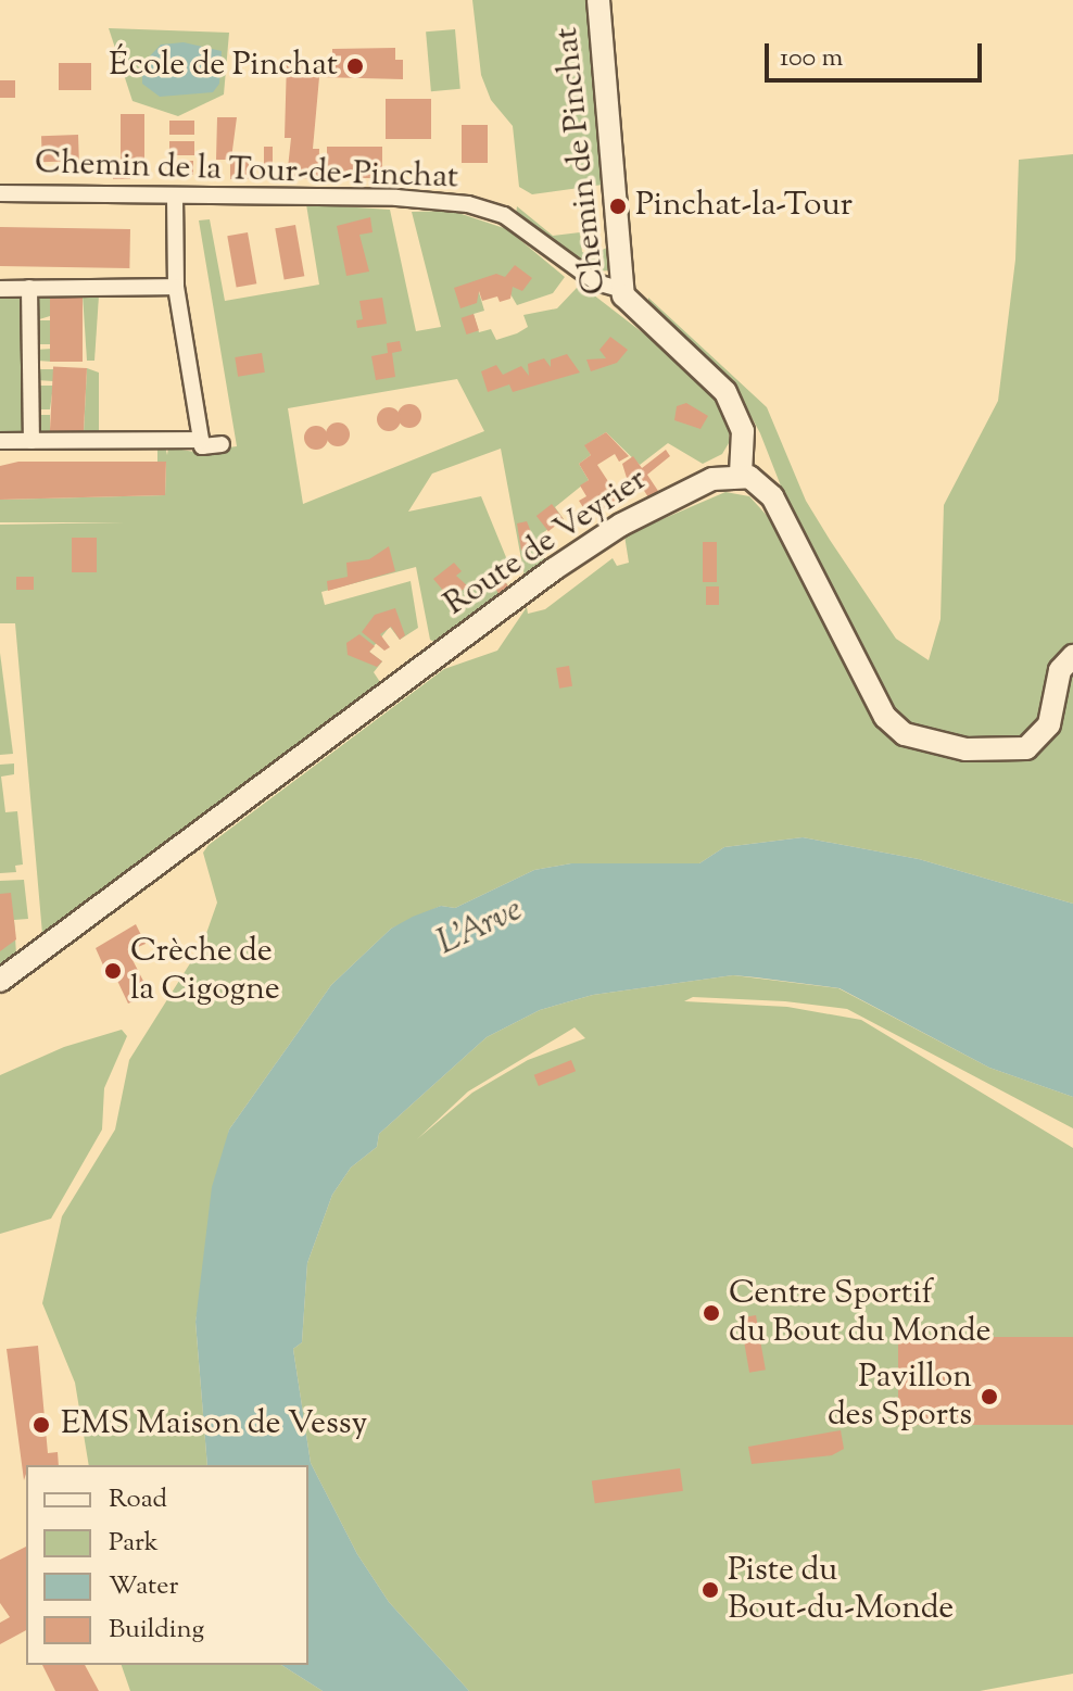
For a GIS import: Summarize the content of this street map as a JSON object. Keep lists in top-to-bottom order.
{
  "streets": {
    "main road": ["Chemin de Pinchat", "Route de Veyrier"],
    "street": ["Chemin de la Tour-de-Pinchat"]
  },
  "crossings": [
    ["Chemin de Pinchat", "Chemin de la Tour-de-Pinchat"],
    ["Chemin de Pinchat", "Route de Veyrier"]
  ],
  "water": ["L'Arve"],
  "places": [
    "École de Pinchat",
    "Pinchat-la-Tour",
    "Crèche de la Cigogne",
    "Centre Sportif du Bout du Monde",
    "Pavillon des Sports",
    "EMS Maison de Vessy",
    "Piste du Bout-du-Monde"
  ],
  "legend": [
    "Road",
    "Park",
    "Water",
    "Building"
  ],
  "scale_bar": "100 m"
}
